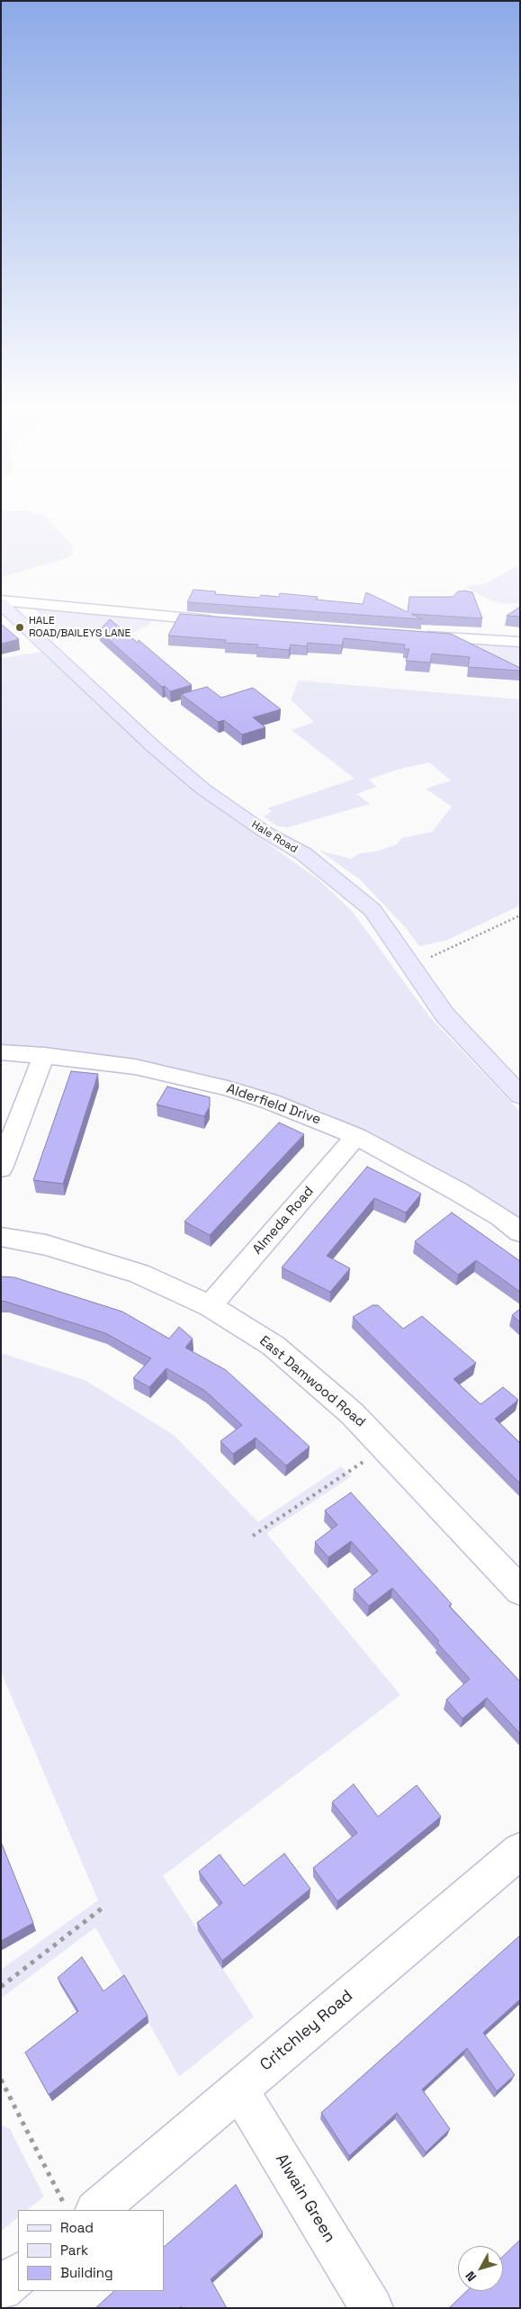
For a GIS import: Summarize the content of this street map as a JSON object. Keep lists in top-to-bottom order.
{
  "streets": {
    "street": [
      "Hale Road",
      "Alderfield Drive",
      "Almeda Road",
      "East Damwood Road",
      "Critchley Road",
      "Alwain Green"
    ]
  },
  "crossings": [
    ["Alderfield Drive", "Almeda Road"],
    ["Almeda Road", "East Damwood Road"],
    ["Critchley Road", "Alwain Green"]
  ],
  "places": ["HALE ROAD/BAILEYS LANE"],
  "legend": ["Road", "Park", "Building"],
  "north": "bottom left"
}
